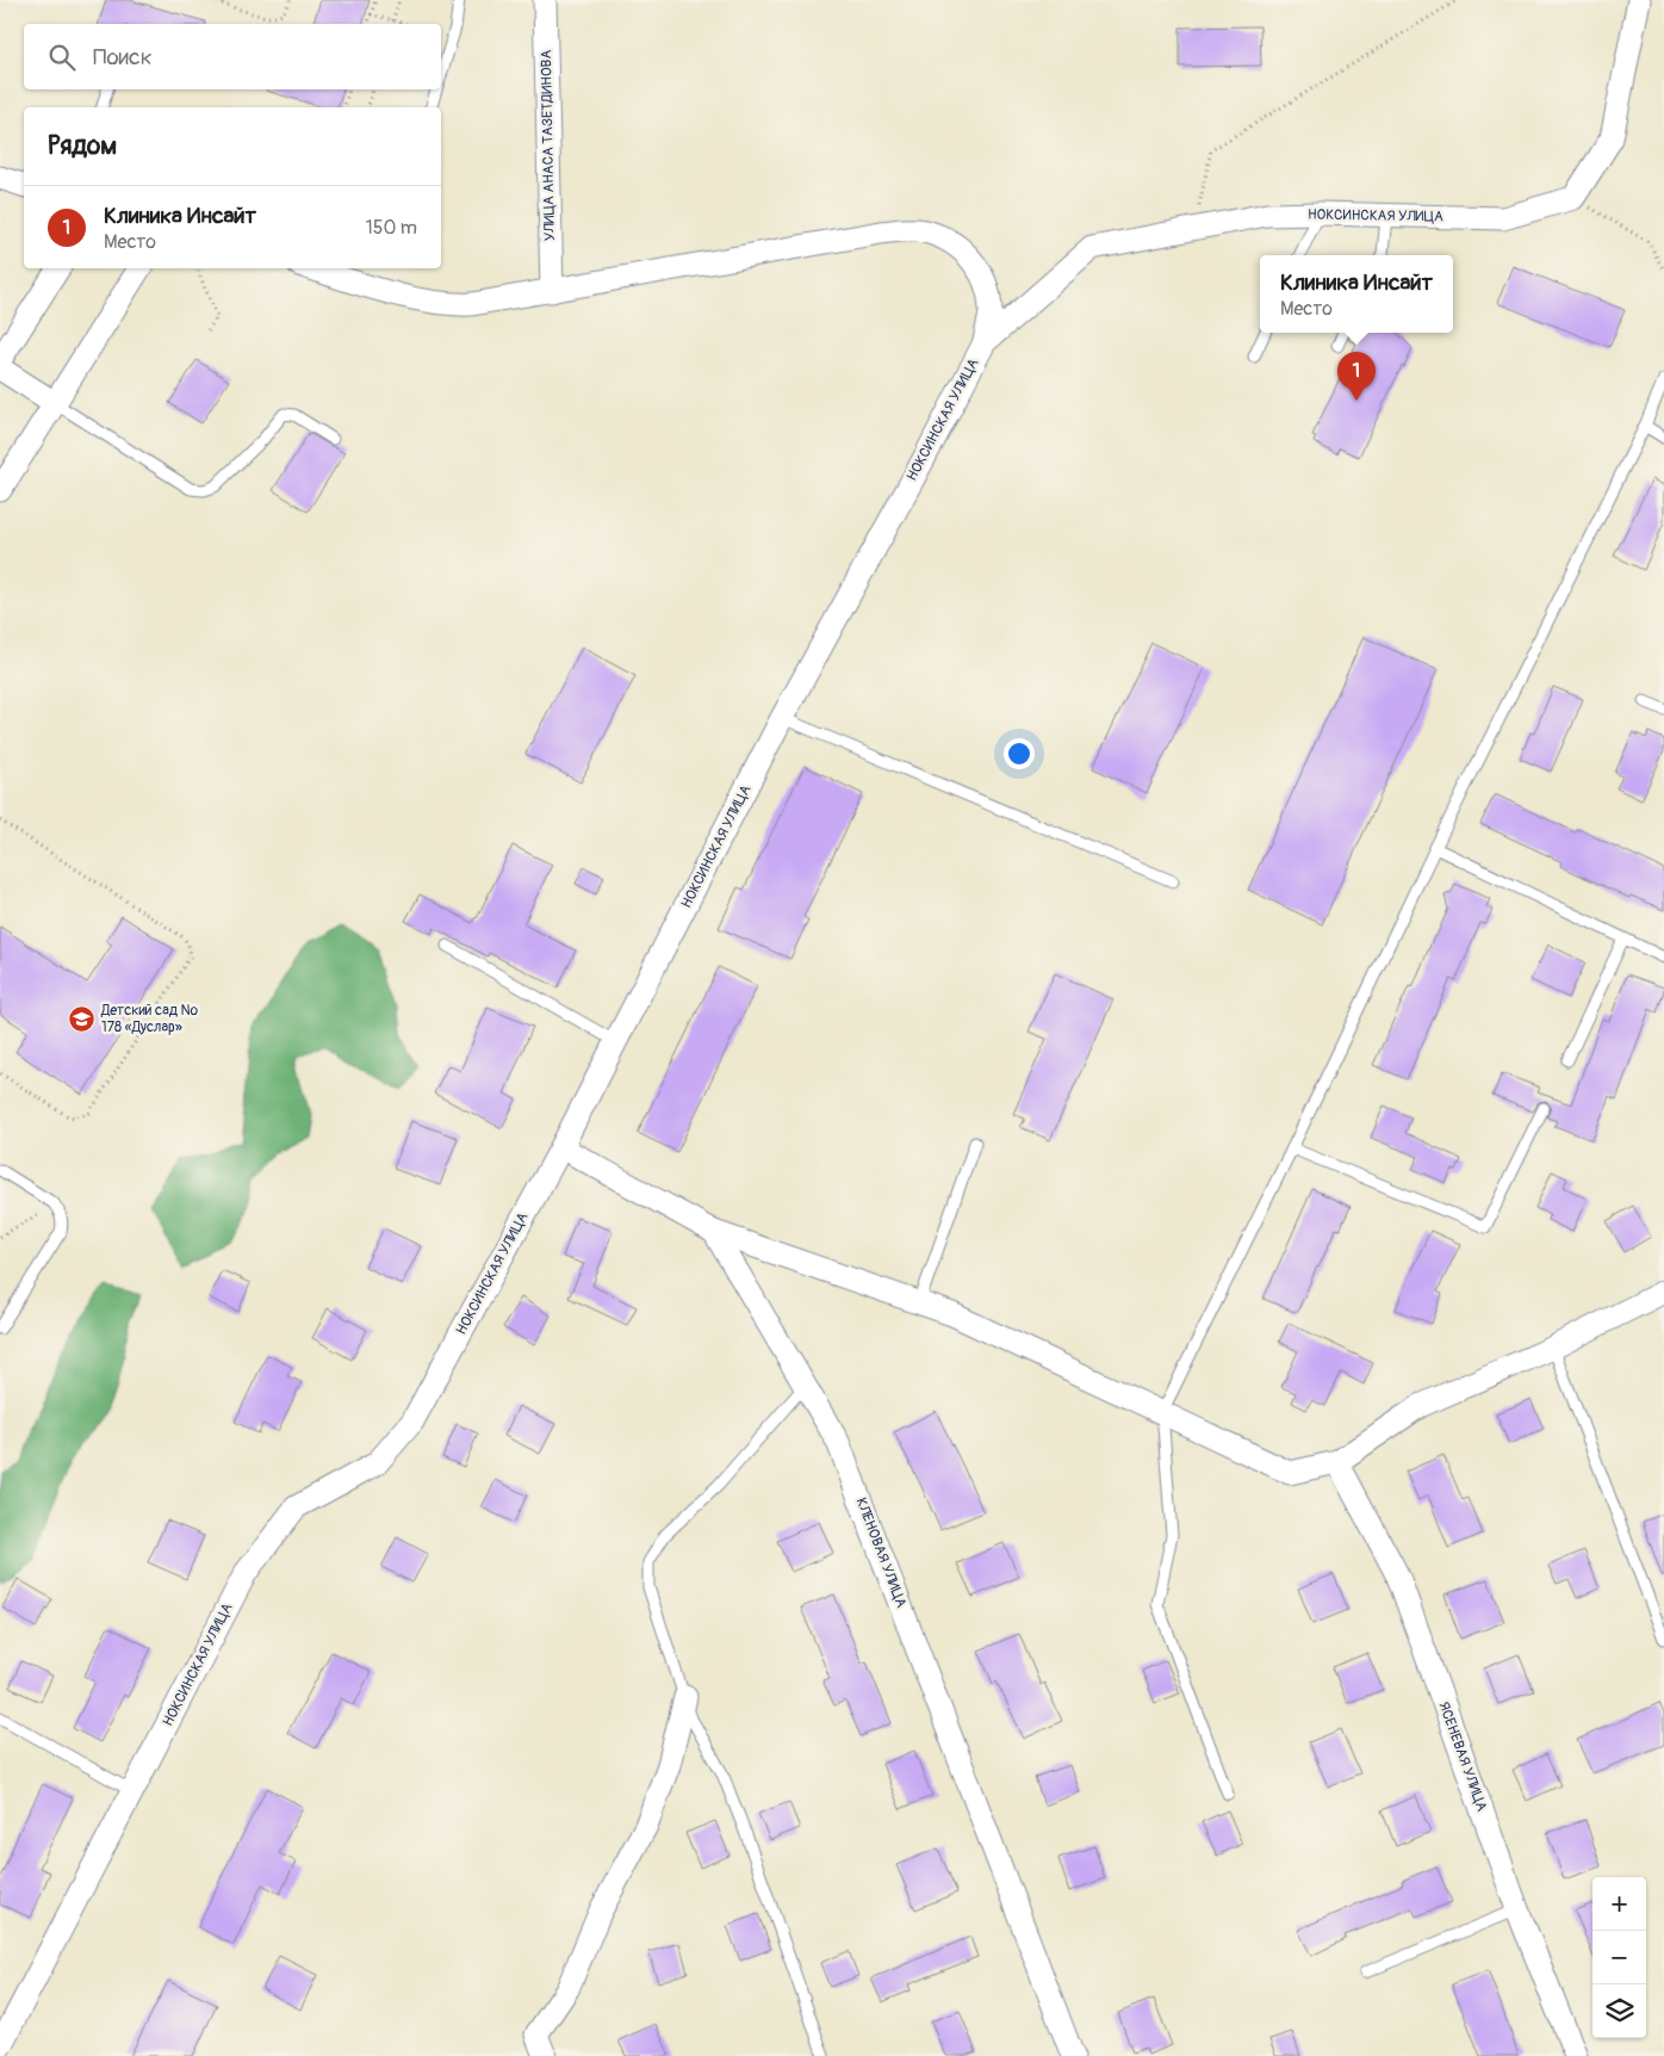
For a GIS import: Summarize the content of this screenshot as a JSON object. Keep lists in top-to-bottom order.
{
  "streets": {
    "street": [
      "УЛИЦА АНАСА ТАЗЕТДИНОВА",
      "НОКСИНСКАЯ УЛИЦА",
      "КЛЕНОВАЯ УЛИЦА",
      "ЯСЕНЕВАЯ УЛИЦА"
    ]
  },
  "places": {
    "school or university": ["Детский сад № 178 «Дуслар»"]
  },
  "page": {
    "search": "Поиск",
    "heading": "Рядом",
    "list": [
      {
        "mark": "1",
        "name": "Клиника Инсайт",
        "note": "Место",
        "value": "150 m"
      }
    ],
    "popup": ["Клиника Инсайт", "Место"],
    "pins": "1",
    "map_buttons": ["+", "−"]
  }
}
